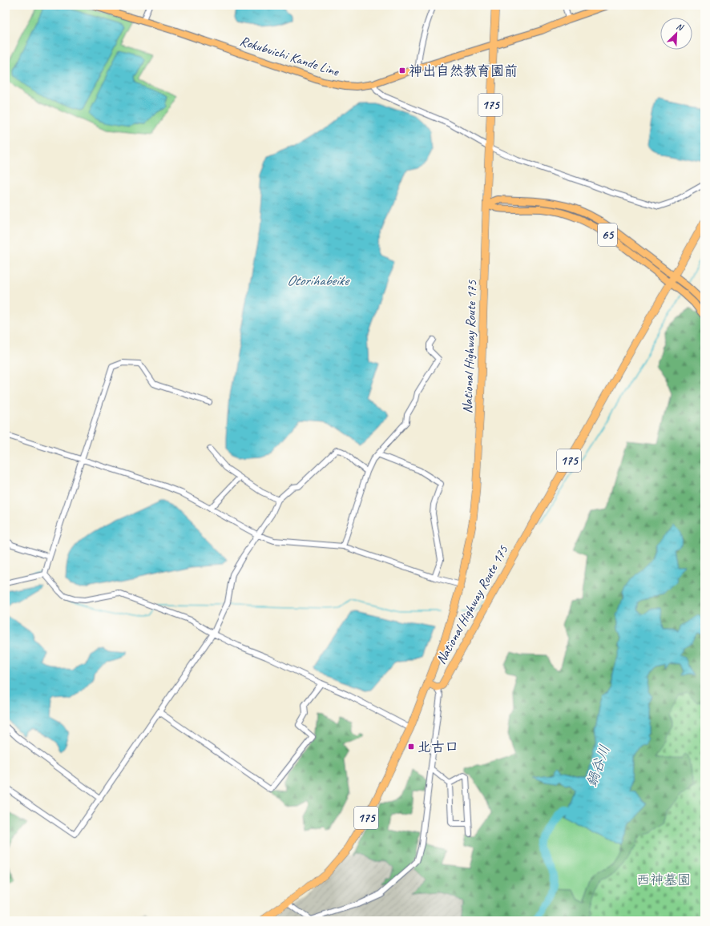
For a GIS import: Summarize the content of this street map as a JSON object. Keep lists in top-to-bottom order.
{
  "streets": {
    "highway": ["175", "National Highway Route 175"],
    "main road": ["Rokubuichi Kande Line", "65"]
  },
  "crossings": [
    ["Rokubuichi Kande Line", "National Highway Route 175"],
    ["65", "National Highway Route 175"]
  ],
  "water": ["Otorihabeike", "鍋谷川"],
  "parks": ["西神墓園"],
  "places": {
    "transit": ["神出自然教育園前", "北古口"]
  },
  "north": "top right"
}
